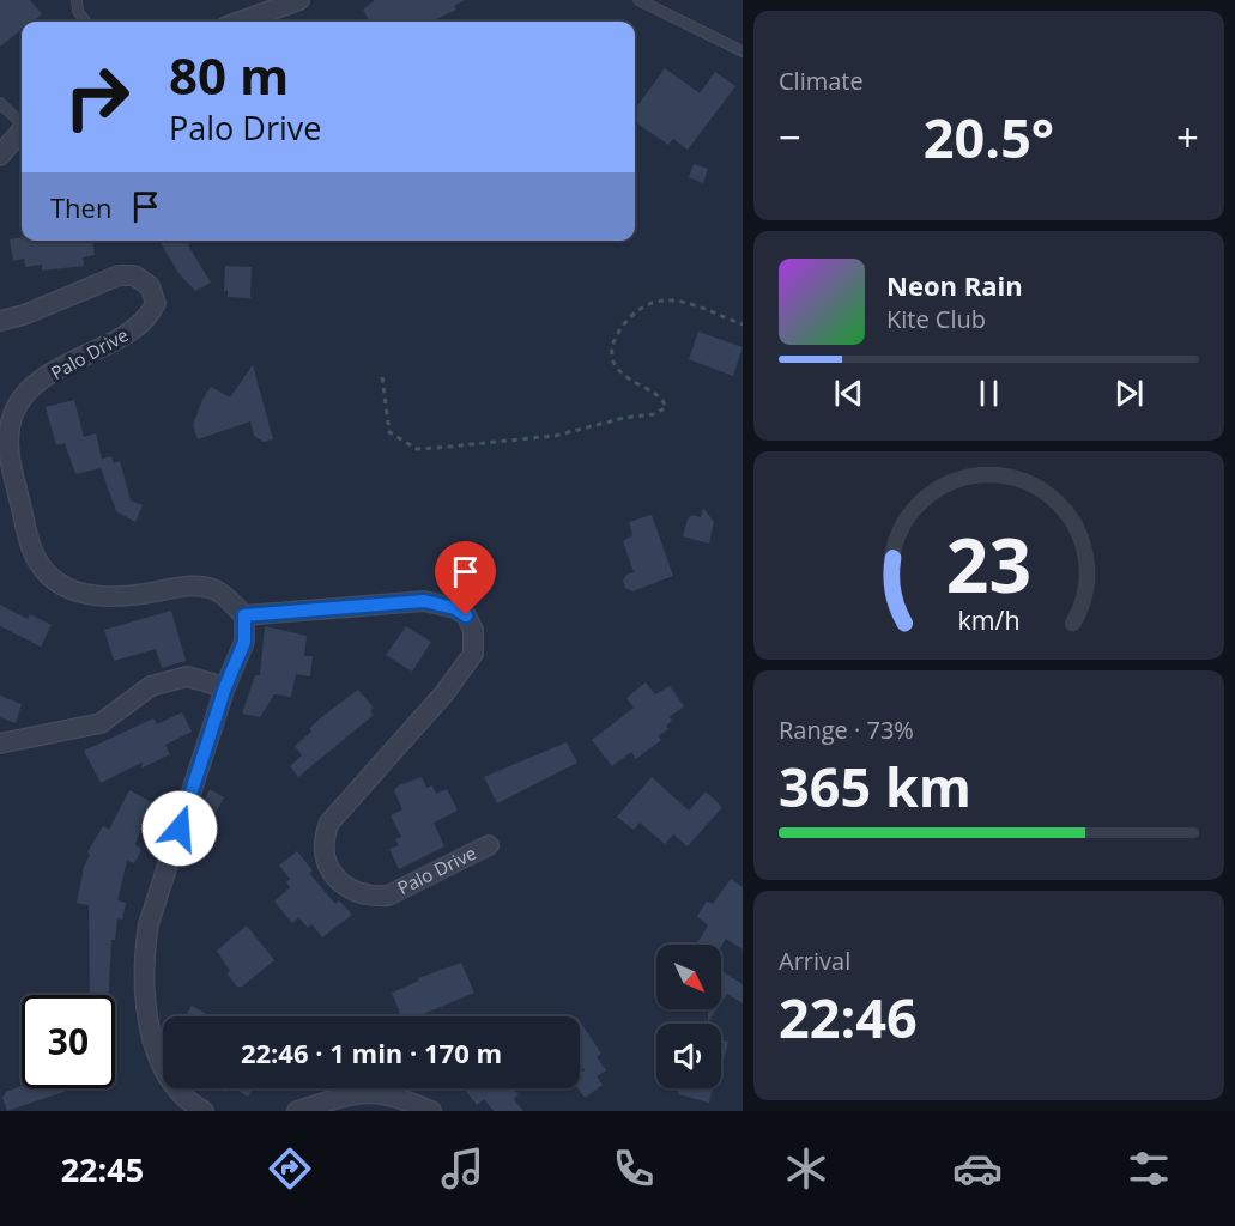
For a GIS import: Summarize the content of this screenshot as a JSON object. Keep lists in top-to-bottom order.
{
  "streets": {
    "street": ["Palo Drive"]
  },
  "north": "bottom right",
  "page": {
    "tile": [
      "Climate",
      ["Range · 73%", "365 km"],
      ["Arrival", "22:46"]
    ],
    "turn": ["80 m", "Palo Drive"],
    "heat": ["−", "20.5°", "+"],
    "then": "Then",
    "song": ["Neon Rain", "Kite Club"],
    "limit": "30",
    "trip": "22:46 · 1 min · 170 m",
    "tabs": "22:45",
    "gauge": ["23", "km/h"]
  }
}
